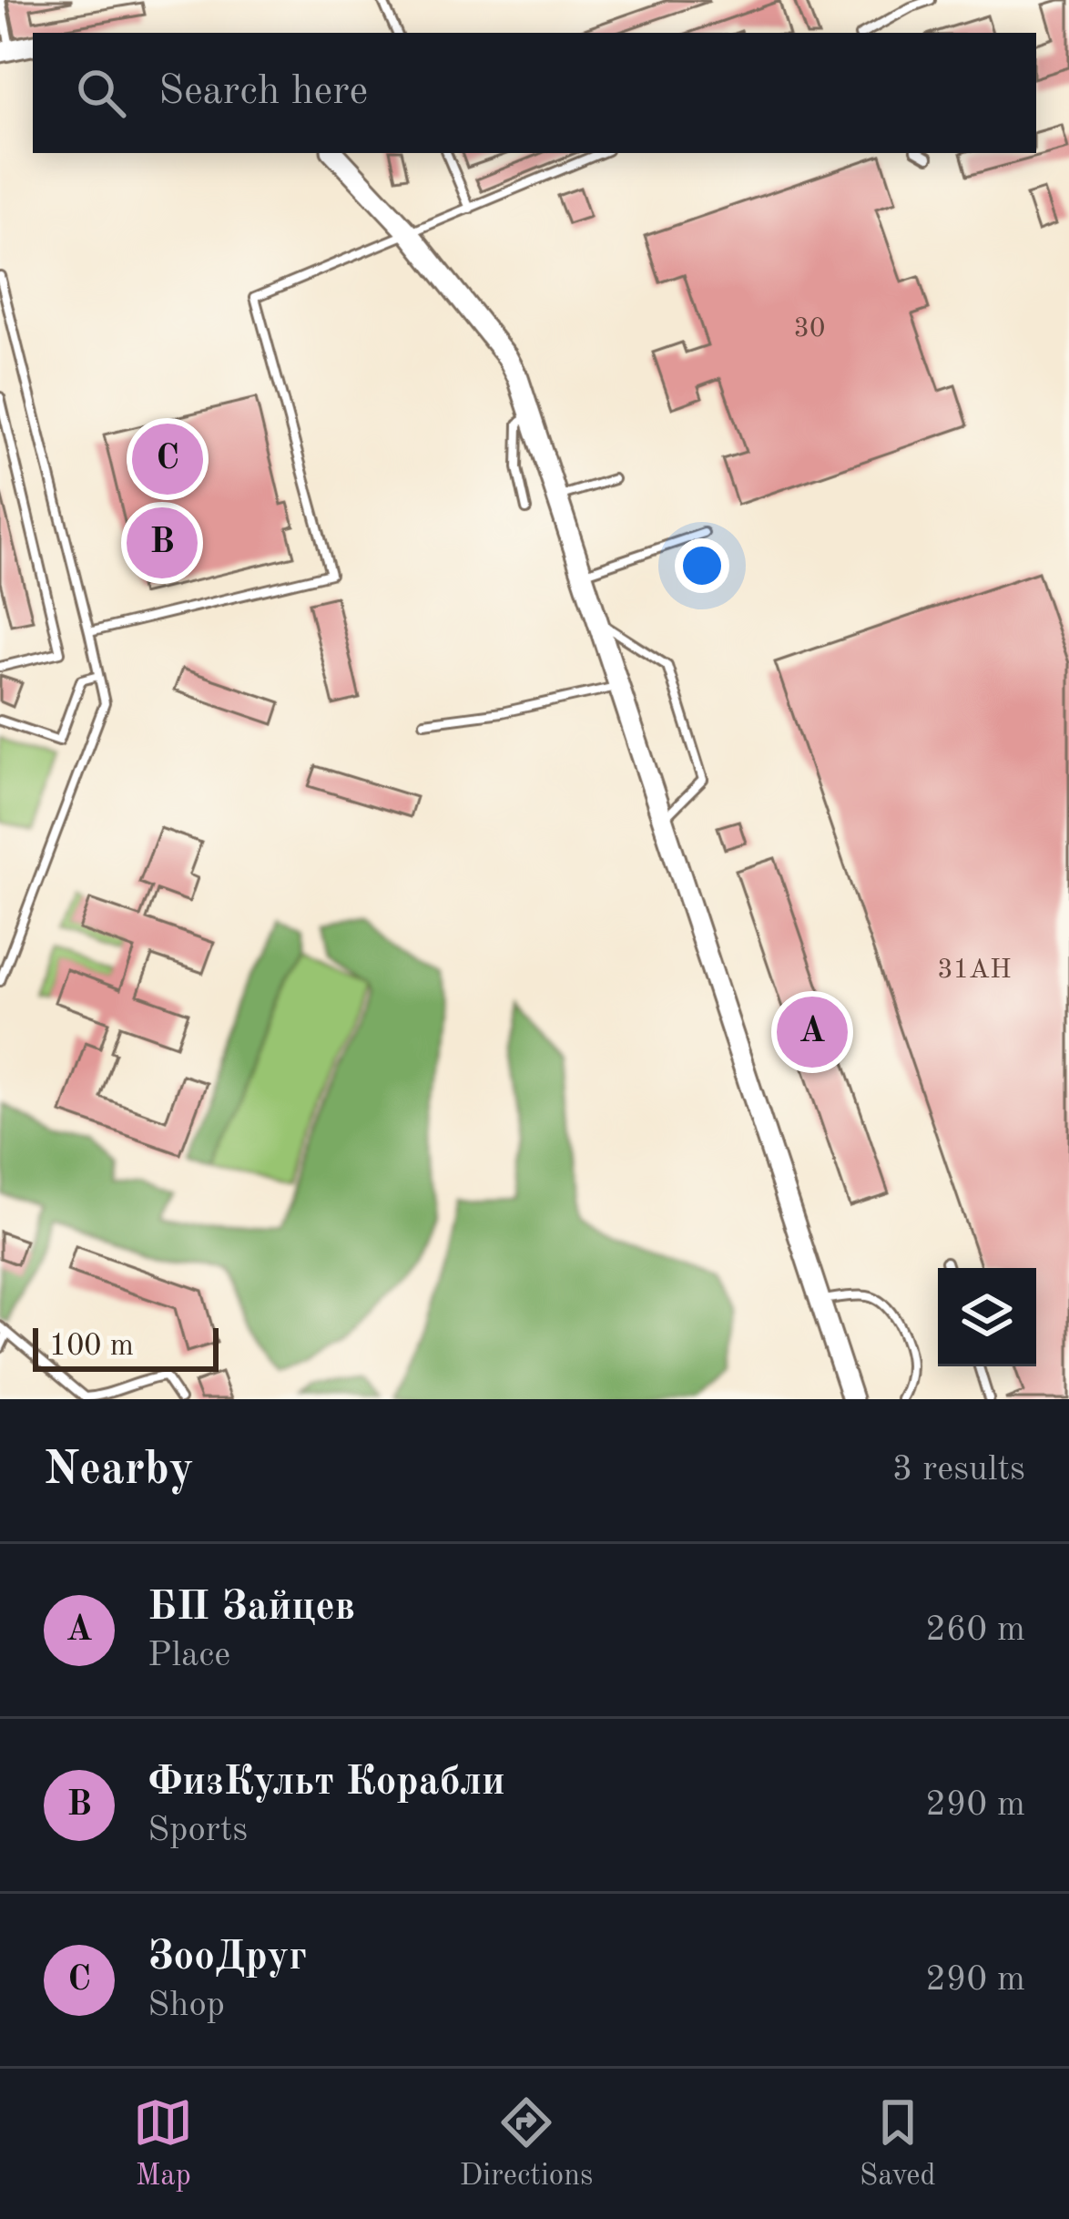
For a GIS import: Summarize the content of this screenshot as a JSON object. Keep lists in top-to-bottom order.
{
  "house_numbers": ["30", "31АН"],
  "scale_bar": "100 m",
  "page": {
    "search": "Search here",
    "pins": ["C", "B", "A"],
    "scale": "100 m",
    "heading": ["Nearby", "3 results"],
    "list": [
      {
        "mark": "A",
        "name": "БП Зайцев",
        "note": "Place",
        "value": "260 m"
      },
      {
        "mark": "B",
        "name": "ФизКульт Корабли",
        "note": "Sports",
        "value": "290 m"
      },
      {
        "mark": "C",
        "name": "ЗооДруг",
        "note": "Shop",
        "value": "290 m"
      }
    ],
    "nav": ["Map", "Directions", "Saved"]
  }
}
